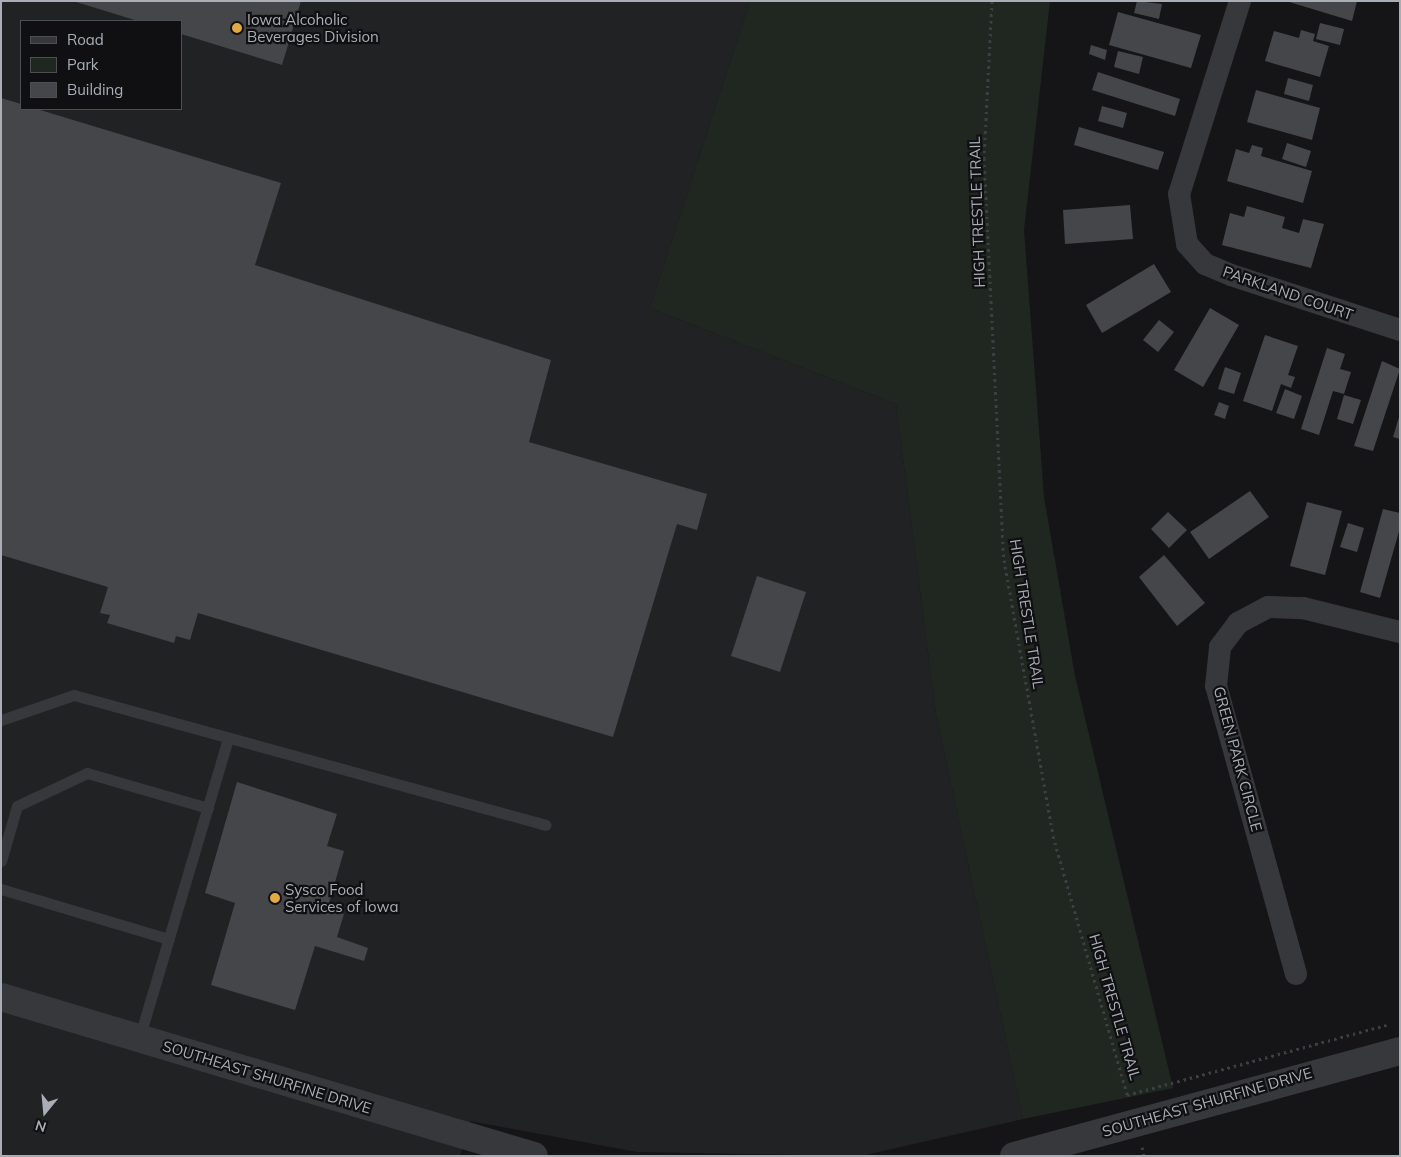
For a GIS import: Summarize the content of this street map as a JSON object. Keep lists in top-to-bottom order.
{
  "streets": {
    "street": ["PARKLAND COURT", "GREEN PARK CIRCLE", "SOUTHEAST SHURFINE DRIVE"],
    "path": ["HIGH TRESTLE TRAIL"]
  },
  "crossings": [
    ["HIGH TRESTLE TRAIL", "SOUTHEAST SHURFINE DRIVE"]
  ],
  "places": ["Iowa Alcoholic Beverages Division", "Sysco Food Services of Iowa"],
  "legend": ["Road", "Park", "Building"],
  "north": "bottom"
}
